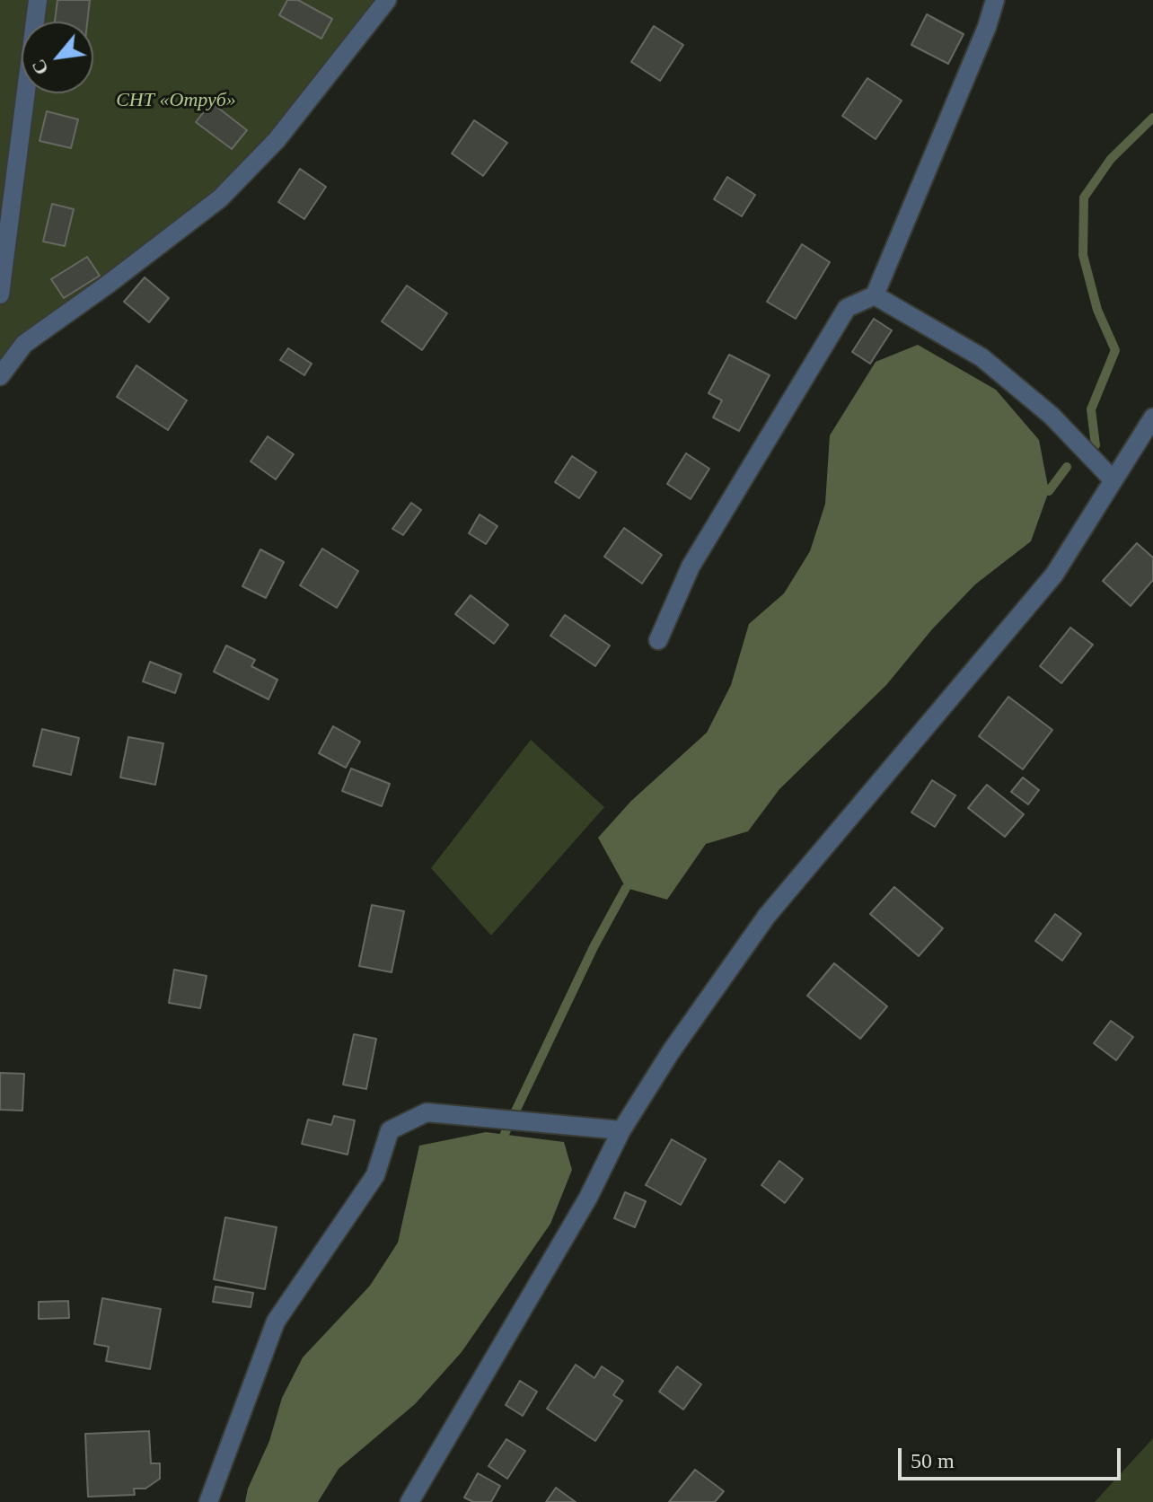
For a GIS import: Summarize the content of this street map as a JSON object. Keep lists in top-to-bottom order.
{
  "parks": ["СНТ «Отруб»"],
  "scale_bar": "50 m",
  "north": "bottom left"
}
